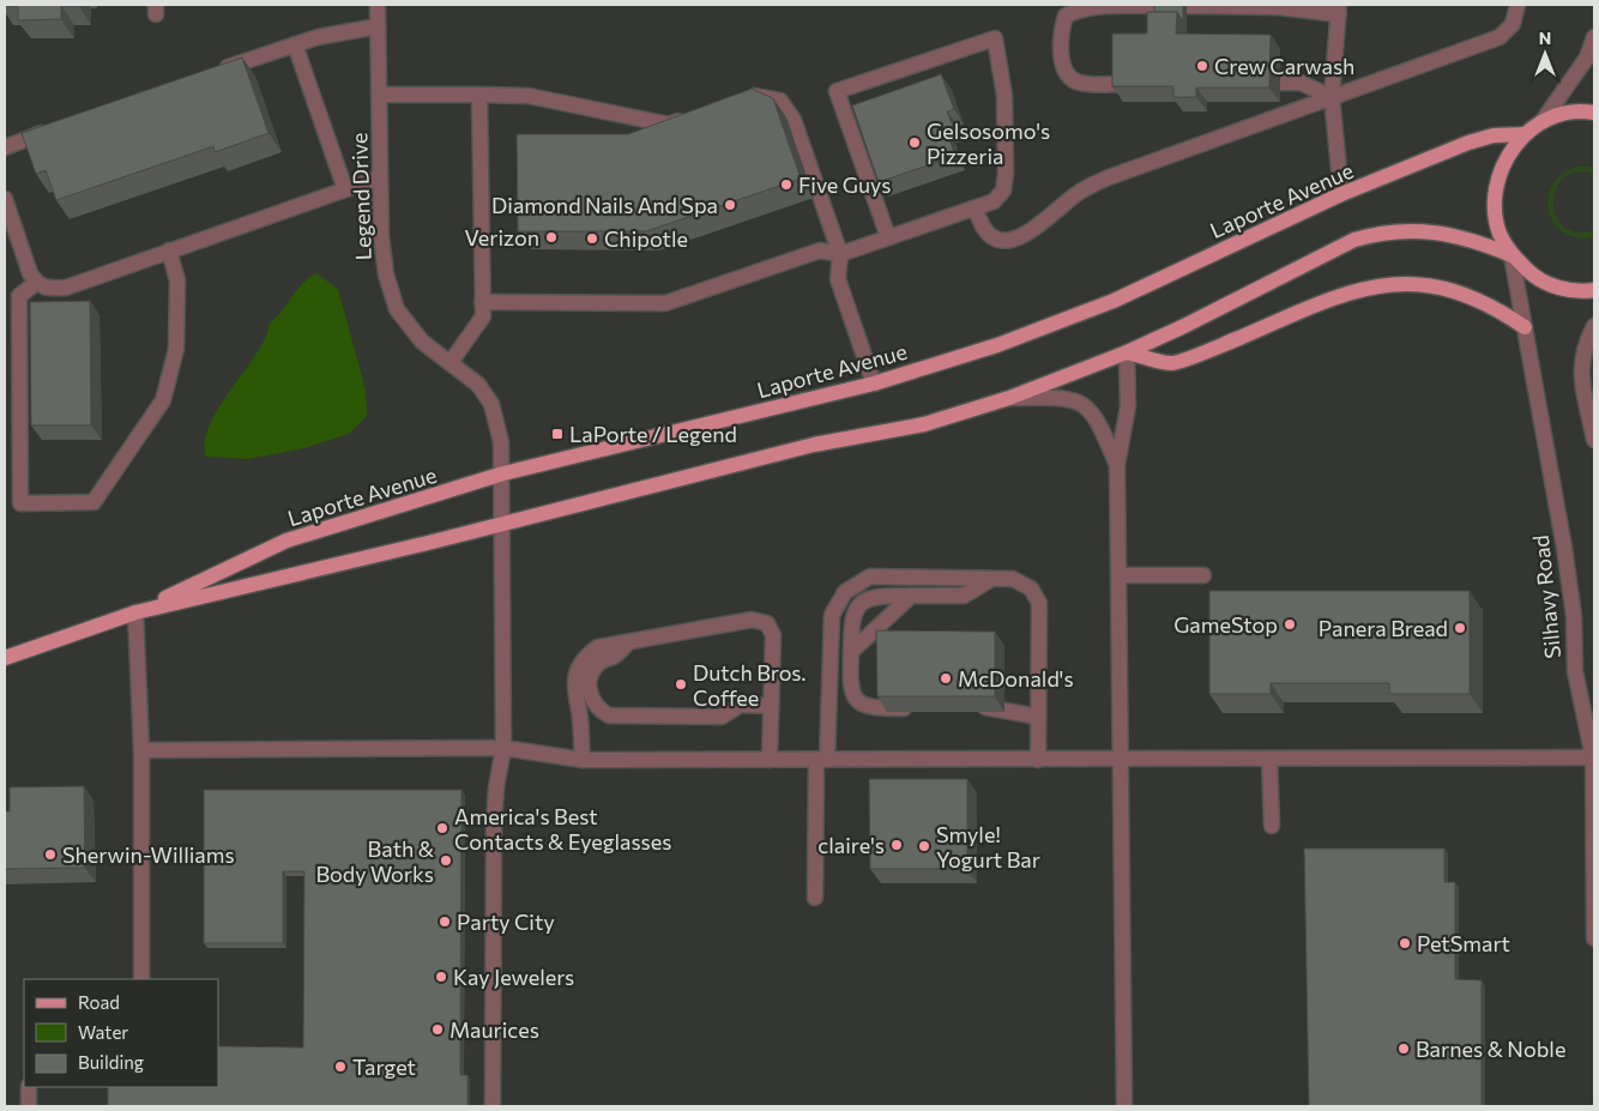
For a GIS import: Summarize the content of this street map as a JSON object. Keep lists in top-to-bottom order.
{
  "streets": {
    "main road": ["Laporte Avenue"],
    "street": ["Legend Drive", "Silhavy Road"]
  },
  "crossings": [
    ["Legend Drive", "Laporte Avenue"],
    ["Laporte Avenue", "Silhavy Road"]
  ],
  "places": {
    "other": [
      "Crew Carwash",
      "Gelsosomo's Pizzeria",
      "Five Guys",
      "Diamond Nails And Spa",
      "Verizon",
      "Chipotle",
      "GameStop",
      "Panera Bread",
      "McDonald's",
      "Dutch Bros. Coffee",
      "America's Best Contacts & Eyeglasses",
      "claire's",
      "Smyle! Yogurt Bar",
      "Sherwin-Williams",
      "Bath & Body Works",
      "Party City",
      "PetSmart",
      "Kay Jewelers",
      "Maurices",
      "Barnes & Noble",
      "Target"
    ],
    "transit": ["LaPorte / Legend"]
  },
  "legend": ["Road", "Water", "Building"],
  "north": "top"
}
